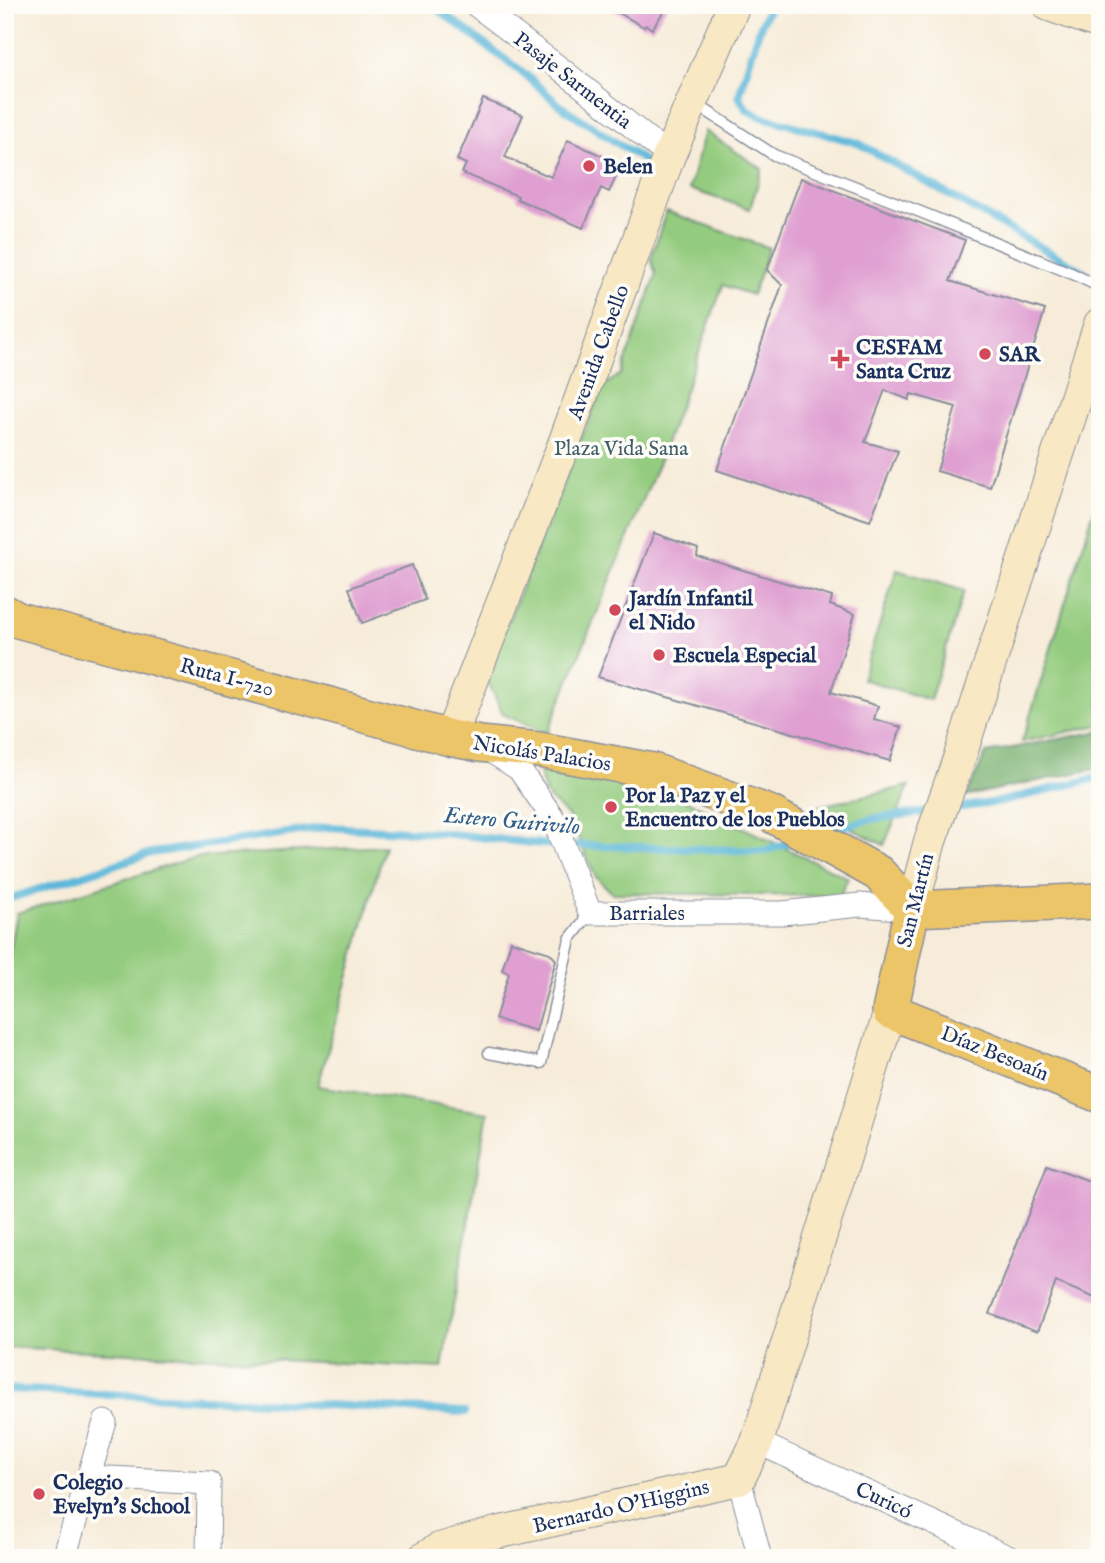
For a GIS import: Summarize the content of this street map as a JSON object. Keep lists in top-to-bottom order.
{
  "streets": {
    "main road": [
      "Ruta I-720",
      "Nicolás Palacios",
      "San Martín",
      "Díaz Besoaín"
    ],
    "street": [
      "Pasaje Sarmentia",
      "Avenida Cabello",
      "Barriales",
      "Curicó",
      "Bernardo O'Higgins"
    ]
  },
  "crossings": [
    ["Pasaje Sarmentia", "Avenida Cabello"],
    ["Avenida Cabello", "Ruta I-720"],
    ["Avenida Cabello", "Nicolás Palacios"],
    ["Avenida Cabello", "Barriales"],
    ["Ruta I-720", "Nicolás Palacios"],
    ["Ruta I-720", "Barriales"],
    ["Nicolás Palacios", "San Martín"],
    ["Nicolás Palacios", "Barriales"],
    ["San Martín", "Barriales"],
    ["San Martín", "Díaz Besoaín"],
    ["San Martín", "Curicó"],
    ["San Martín", "Bernardo O'Higgins"]
  ],
  "water": ["Estero Guirivilo"],
  "parks": ["Plaza Vida Sana"],
  "places": {
    "other": [
      "Belen",
      "SAR",
      "Jardín Infantil el Nido",
      "Escuela Especial",
      "Por la Paz y el Encuentro de los Pueblos",
      "Colegio Evelyn's School"
    ],
    "health": ["CESFAM Santa Cruz"]
  }
}
